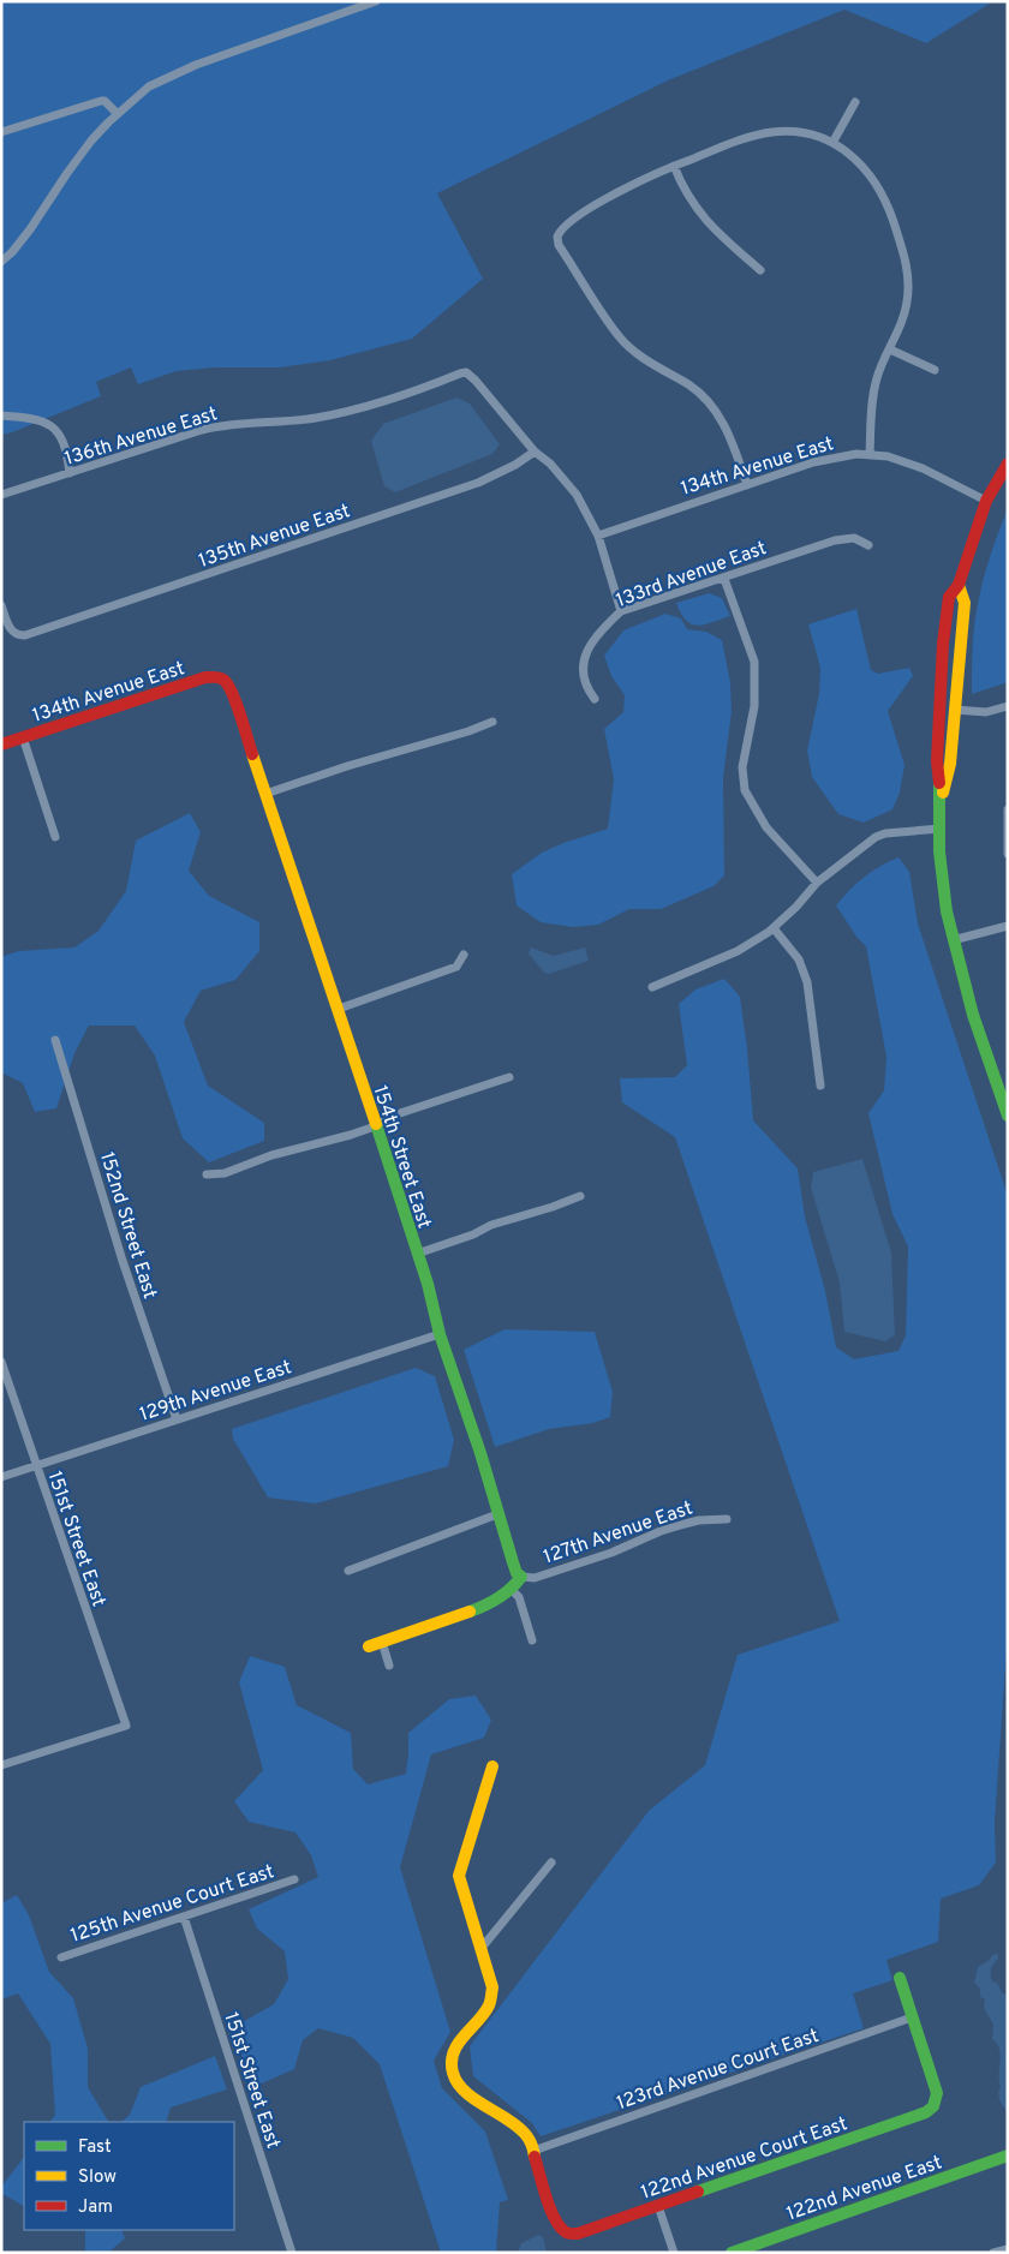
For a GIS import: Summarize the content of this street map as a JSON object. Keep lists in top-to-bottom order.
{
  "streets": {
    "street": [
      "136th Avenue East",
      "134th Avenue East",
      "135th Avenue East",
      "133rd Avenue East",
      "154th Street East",
      "152nd Street East",
      "129th Avenue East",
      "127th Avenue East",
      "151st Street East",
      "125th Avenue Court East",
      "123rd Avenue Court East",
      "122nd Avenue Court East",
      "122nd Avenue East"
    ]
  },
  "crossings": [
    ["136th Avenue East", "135th Avenue East"],
    ["134th Avenue East", "154th Street East"],
    ["154th Street East", "129th Avenue East"],
    ["154th Street East", "127th Avenue East"],
    ["152nd Street East", "129th Avenue East"],
    ["129th Avenue East", "151st Street East"],
    ["151st Street East", "125th Avenue Court East"],
    ["123rd Avenue Court East", "122nd Avenue Court East"]
  ],
  "legend": ["Fast", "Slow", "Jam"]
}
